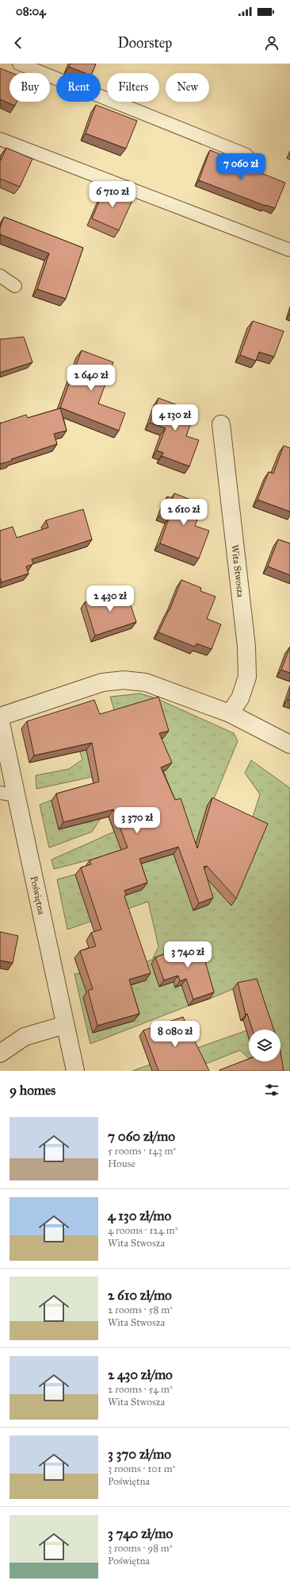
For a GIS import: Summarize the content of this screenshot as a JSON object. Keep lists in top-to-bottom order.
{
  "streets": {
    "street": ["Wita Stwosza", "Poświętna"]
  },
  "page": {
    "status": "08:04",
    "header": "Doorstep",
    "chip": [
      "Buy",
      "Rent",
      "Filters",
      "New"
    ],
    "price": [
      "7 060 zł",
      "6 710 zł",
      "2 640 zł",
      "4 130 zł",
      "2 610 zł",
      "2 430 zł",
      "3 370 zł",
      "3 740 zł",
      "8 080 zł"
    ],
    "heading": "9 homes",
    "list": [
      {
        "name": "7 060 zł/mo",
        "note": "5 rooms · 143 m² · House"
      },
      {
        "name": "4 130 zł/mo",
        "note": "4 rooms · 124 m² · Wita Stwosza"
      },
      {
        "name": "2 610 zł/mo",
        "note": "2 rooms · 58 m² · Wita Stwosza"
      },
      {
        "name": "2 430 zł/mo",
        "note": "2 rooms · 54 m² · Wita Stwosza"
      },
      {
        "name": "3 370 zł/mo",
        "note": "3 rooms · 101 m² · Poświętna"
      },
      {
        "name": "3 740 zł/mo",
        "note": "3 rooms · 98 m² · Poświętna"
      }
    ]
  }
}
